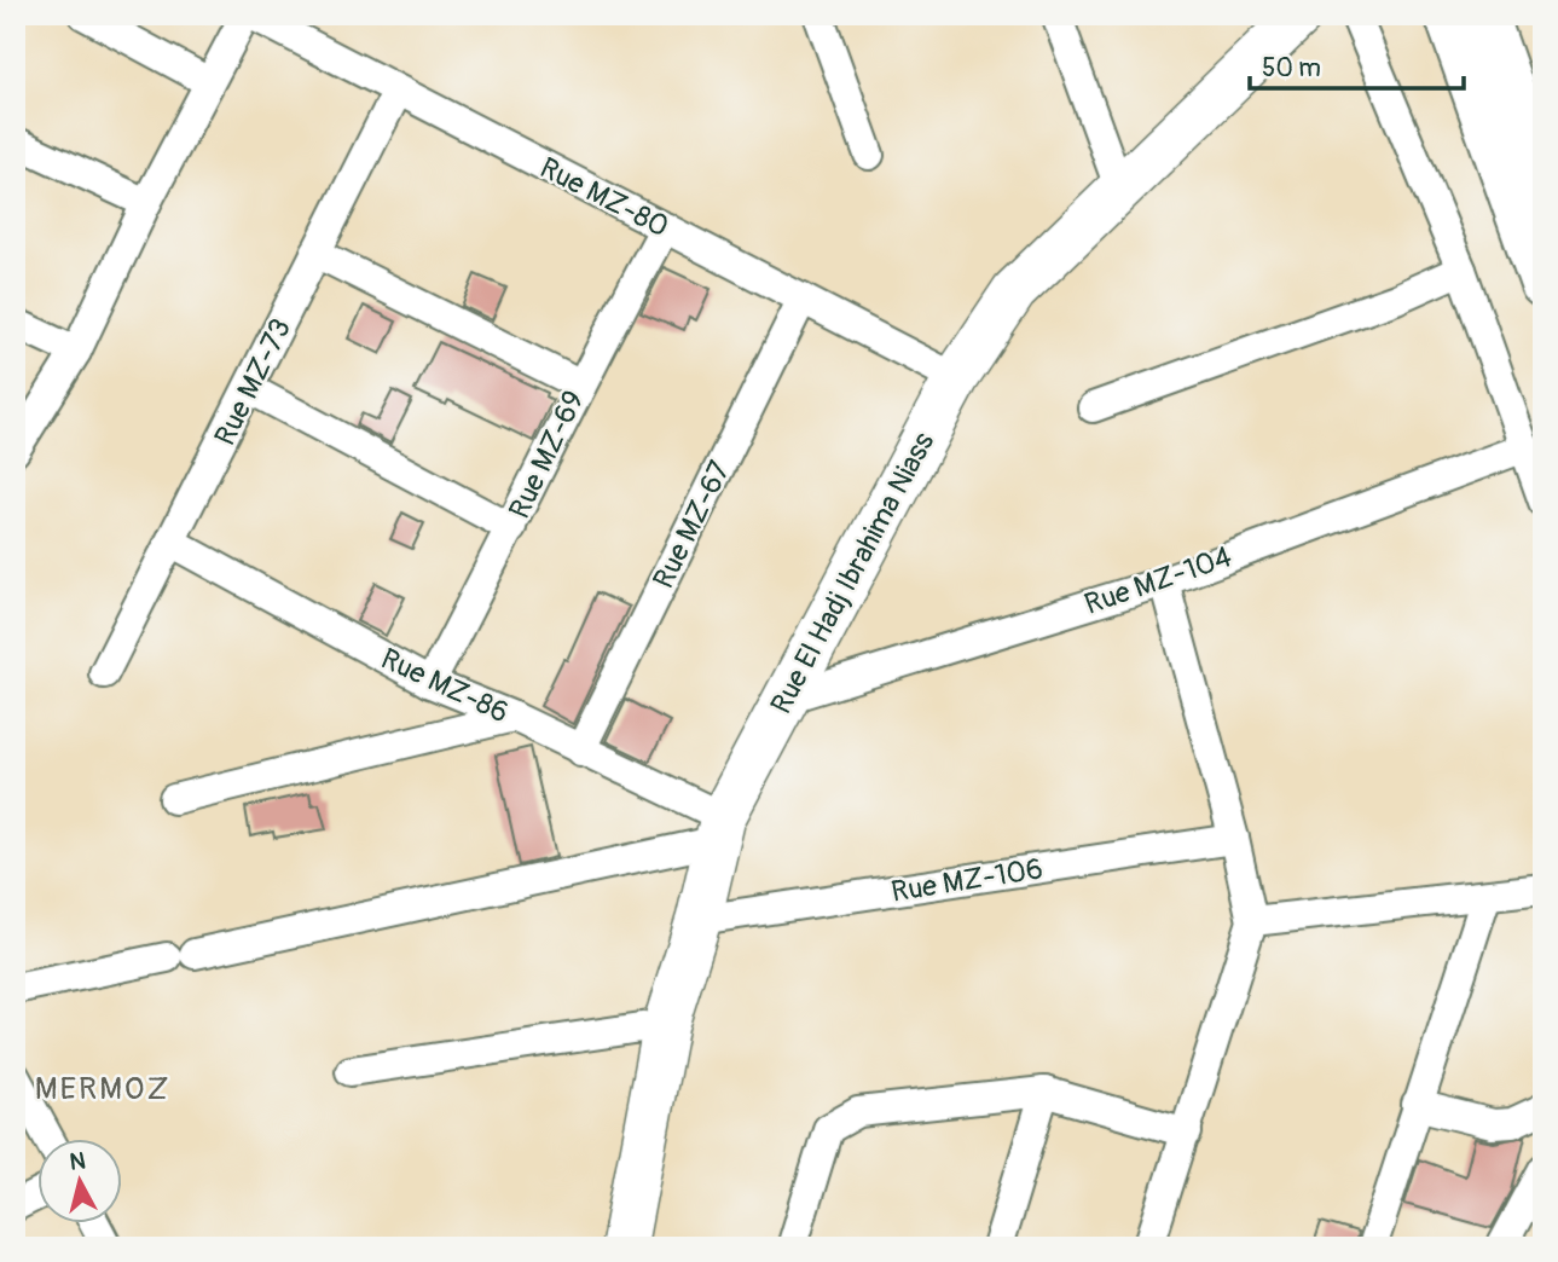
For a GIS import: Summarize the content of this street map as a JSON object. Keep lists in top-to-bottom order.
{
  "streets": {
    "street": [
      "Rue MZ-80",
      "Rue MZ-73",
      "Rue MZ-69",
      "Rue MZ-67",
      "Rue El Hadj Ibrahima Niass",
      "Rue MZ-104",
      "Rue MZ-86",
      "Rue MZ-106"
    ]
  },
  "crossings": [
    ["Rue MZ-80", "Rue MZ-73"],
    ["Rue MZ-80", "Rue MZ-69"],
    ["Rue MZ-80", "Rue MZ-67"],
    ["Rue MZ-80", "Rue El Hadj Ibrahima Niass"],
    ["Rue MZ-73", "Rue MZ-86"],
    ["Rue MZ-69", "Rue MZ-86"],
    ["Rue MZ-67", "Rue MZ-86"],
    ["Rue El Hadj Ibrahima Niass", "Rue MZ-104"],
    ["Rue El Hadj Ibrahima Niass", "Rue MZ-86"],
    ["Rue El Hadj Ibrahima Niass", "Rue MZ-106"]
  ],
  "districts": ["MERMOZ"],
  "scale_bar": "50 m",
  "north": "top"
}
